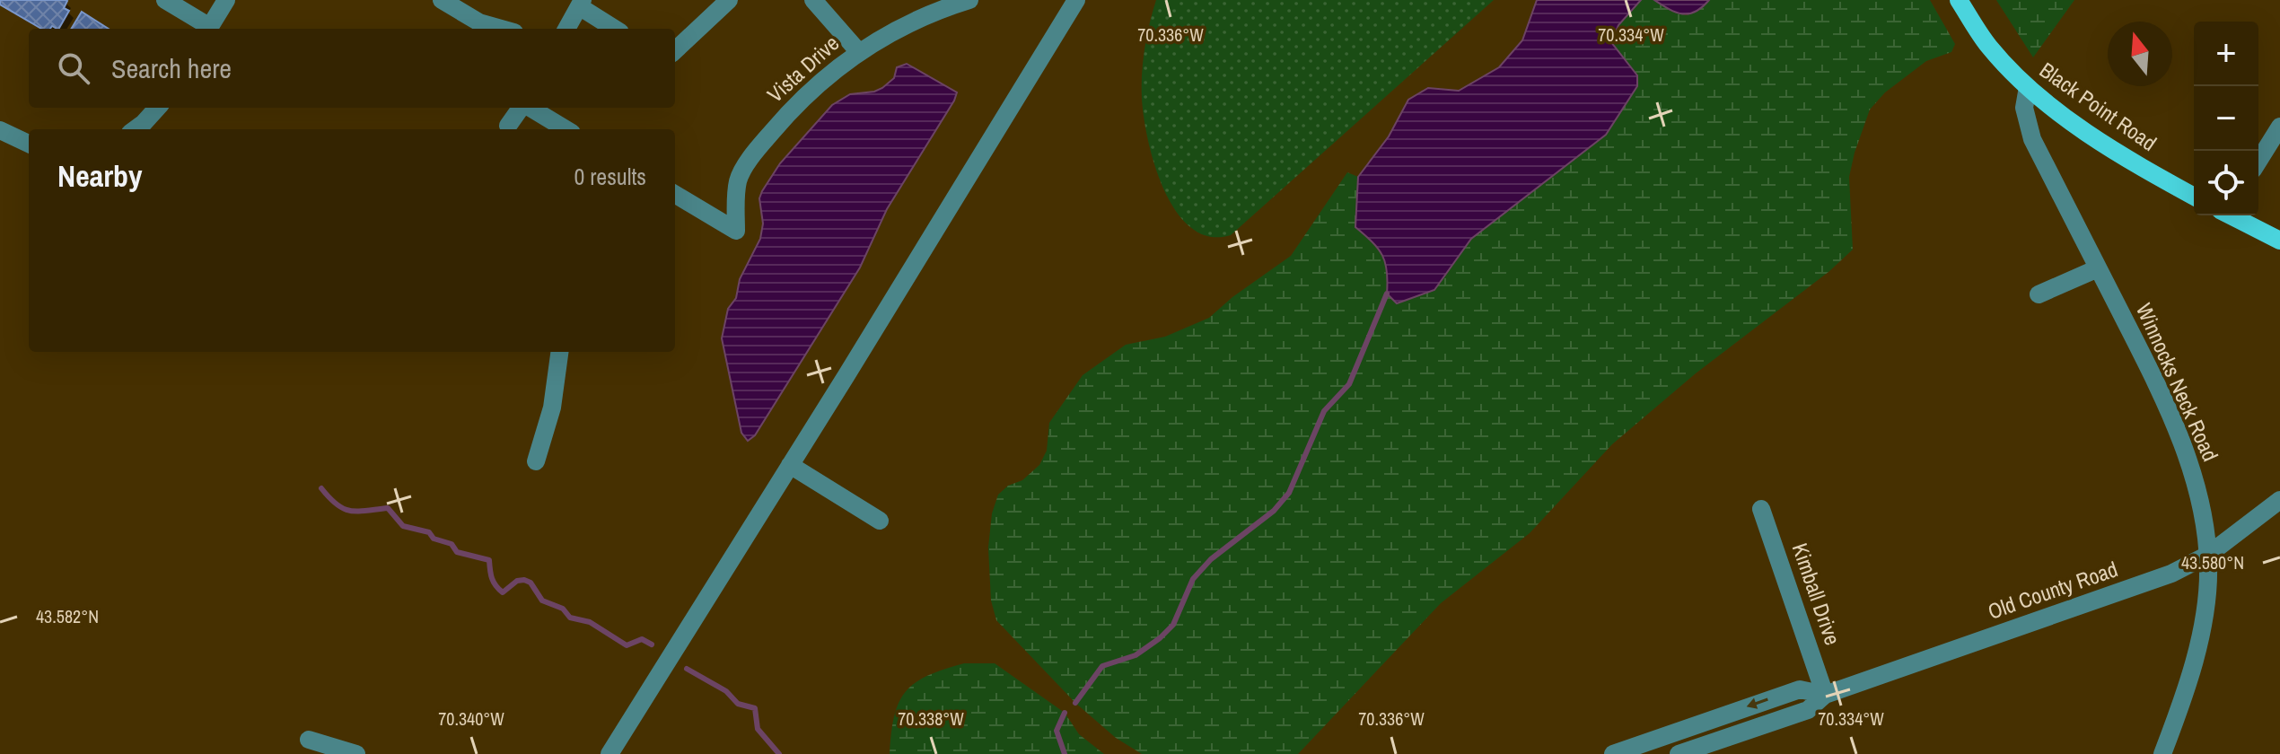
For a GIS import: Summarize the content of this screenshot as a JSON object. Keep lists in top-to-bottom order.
{
  "streets": {
    "main road": ["Black Point Road"],
    "street": [
      "Vista Drive",
      "Winnocks Neck Road",
      "Old County Road",
      "Kimball Drive"
    ]
  },
  "crossings": [
    ["Black Point Road", "Winnocks Neck Road"],
    ["Winnocks Neck Road", "Old County Road"],
    ["Old County Road", "Kimball Drive"]
  ],
  "north": "top",
  "page": {
    "map_buttons": ["+", "−"],
    "search": "Search here",
    "heading": ["Nearby", "0 results"]
  },
  "coordinates": [
    "70.336°W",
    "70.334°W",
    "43.580°N",
    "43.582°N",
    "70.340°W",
    "70.338°W"
  ]
}
